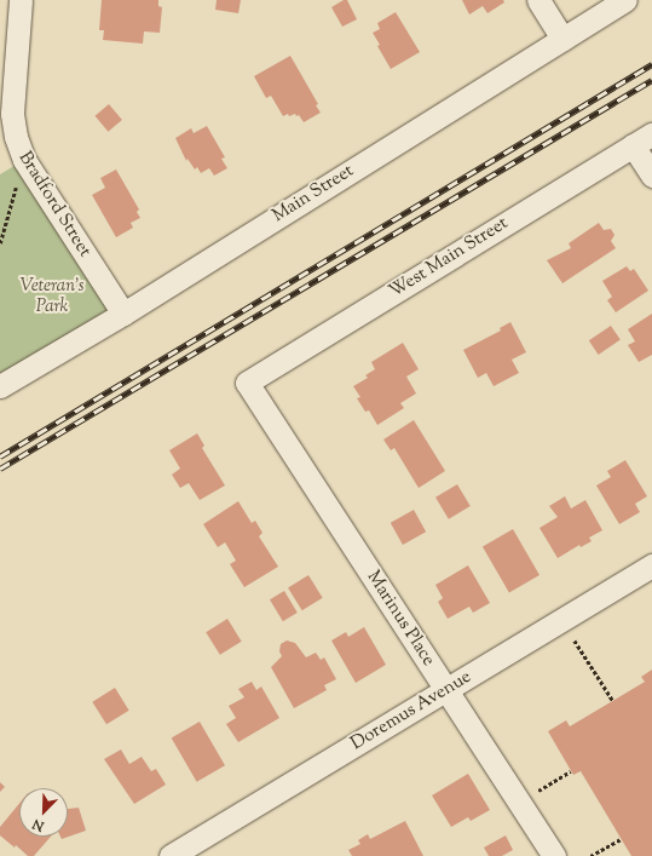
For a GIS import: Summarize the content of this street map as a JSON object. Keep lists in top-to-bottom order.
{
  "streets": {
    "street": [
      "Main Street",
      "Bradford Street",
      "West Main Street",
      "Marinus Place",
      "Doremus Avenue"
    ]
  },
  "crossings": [
    ["Main Street", "Bradford Street"],
    ["West Main Street", "Marinus Place"],
    ["Marinus Place", "Doremus Avenue"]
  ],
  "parks": ["Veteran's Park"],
  "north": "bottom left"
}
